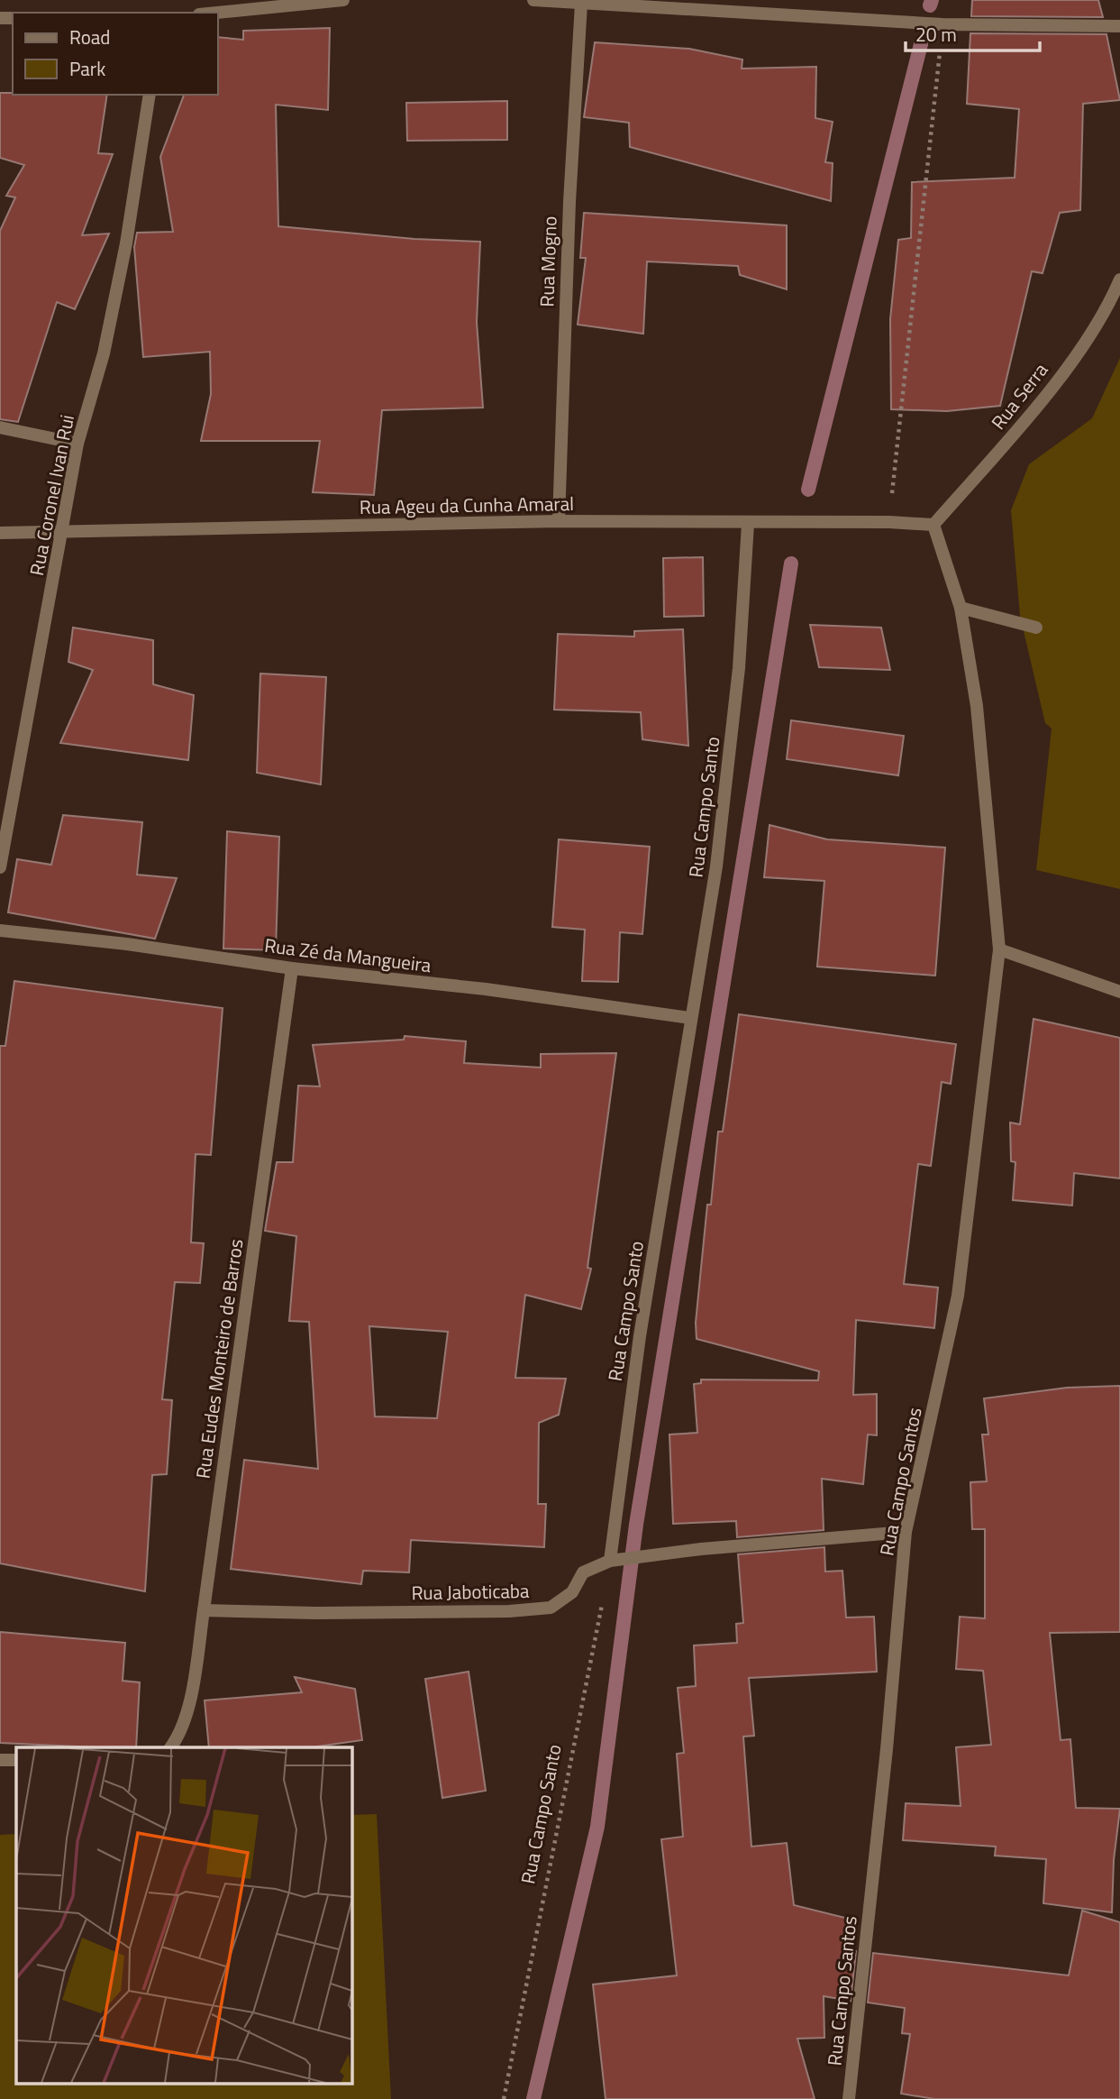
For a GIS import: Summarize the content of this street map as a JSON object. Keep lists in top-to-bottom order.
{
  "streets": {
    "street": [
      "Rua Mogno",
      "Rua Serra",
      "Rua Coronel Ivan Rui",
      "Rua Ageu da Cunha Amaral",
      "Rua Campo Santo",
      "Rua Zé da Mangueira",
      "Rua Eudes Monteiro de Barros",
      "Rua Campo Santos",
      "Rua Jaboticaba"
    ]
  },
  "crossings": [
    ["Rua Mogno", "Rua Ageu da Cunha Amaral"],
    ["Rua Serra", "Rua Ageu da Cunha Amaral"],
    ["Rua Coronel Ivan Rui", "Rua Ageu da Cunha Amaral"],
    ["Rua Ageu da Cunha Amaral", "Rua Campo Santo"],
    ["Rua Campo Santo", "Rua Zé da Mangueira"],
    ["Rua Campo Santo", "Rua Jaboticaba"],
    ["Rua Zé da Mangueira", "Rua Eudes Monteiro de Barros"],
    ["Rua Eudes Monteiro de Barros", "Rua Jaboticaba"],
    ["Rua Campo Santos", "Rua Jaboticaba"]
  ],
  "legend": ["Road", "Park"],
  "scale_bar": "20 m"
}
